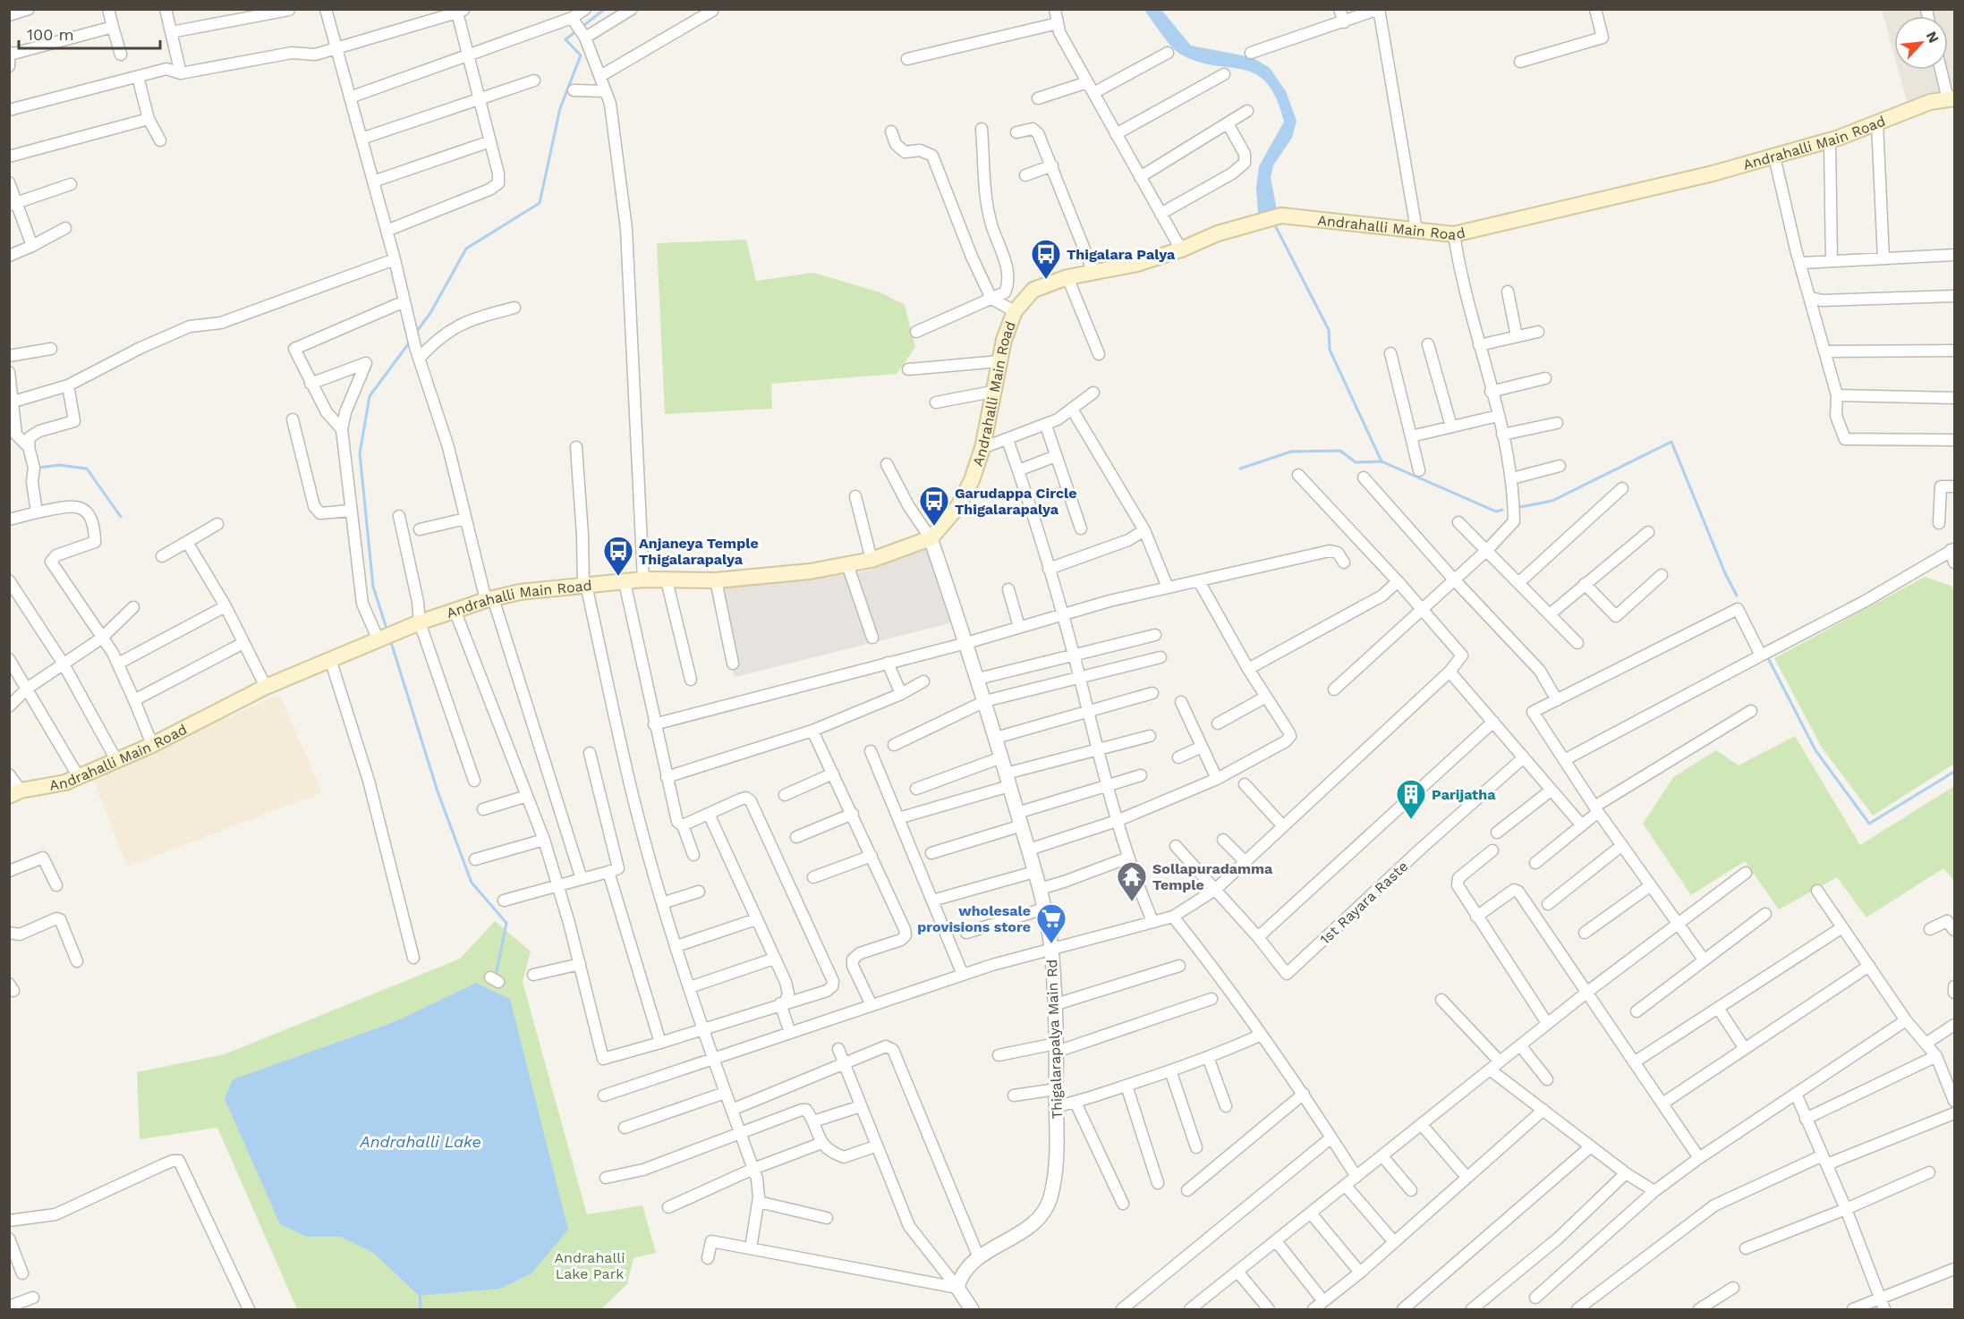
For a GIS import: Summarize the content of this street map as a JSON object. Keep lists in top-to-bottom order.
{
  "streets": {
    "main road": ["Andrahalli Main Road"],
    "street": ["1st Rayara Raste", "Thigalarapalya Main Rd"]
  },
  "crossings": [
    ["Andrahalli Main Road", "Thigalarapalya Main Rd"]
  ],
  "water": ["Andrahalli Lake"],
  "parks": ["Andrahalli Lake Park"],
  "places": {
    "bus stop": ["Thigalara Palya", "Garudappa Circle Thigalarapalya", "Anjaneya Temple Thigalarapalya"],
    "building": ["Parijatha"],
    "temple": ["Sollapuradamma Temple"],
    "supermarket": ["wholesale provisions store"]
  },
  "scale_bar": "100 m",
  "north": "top right"
}
